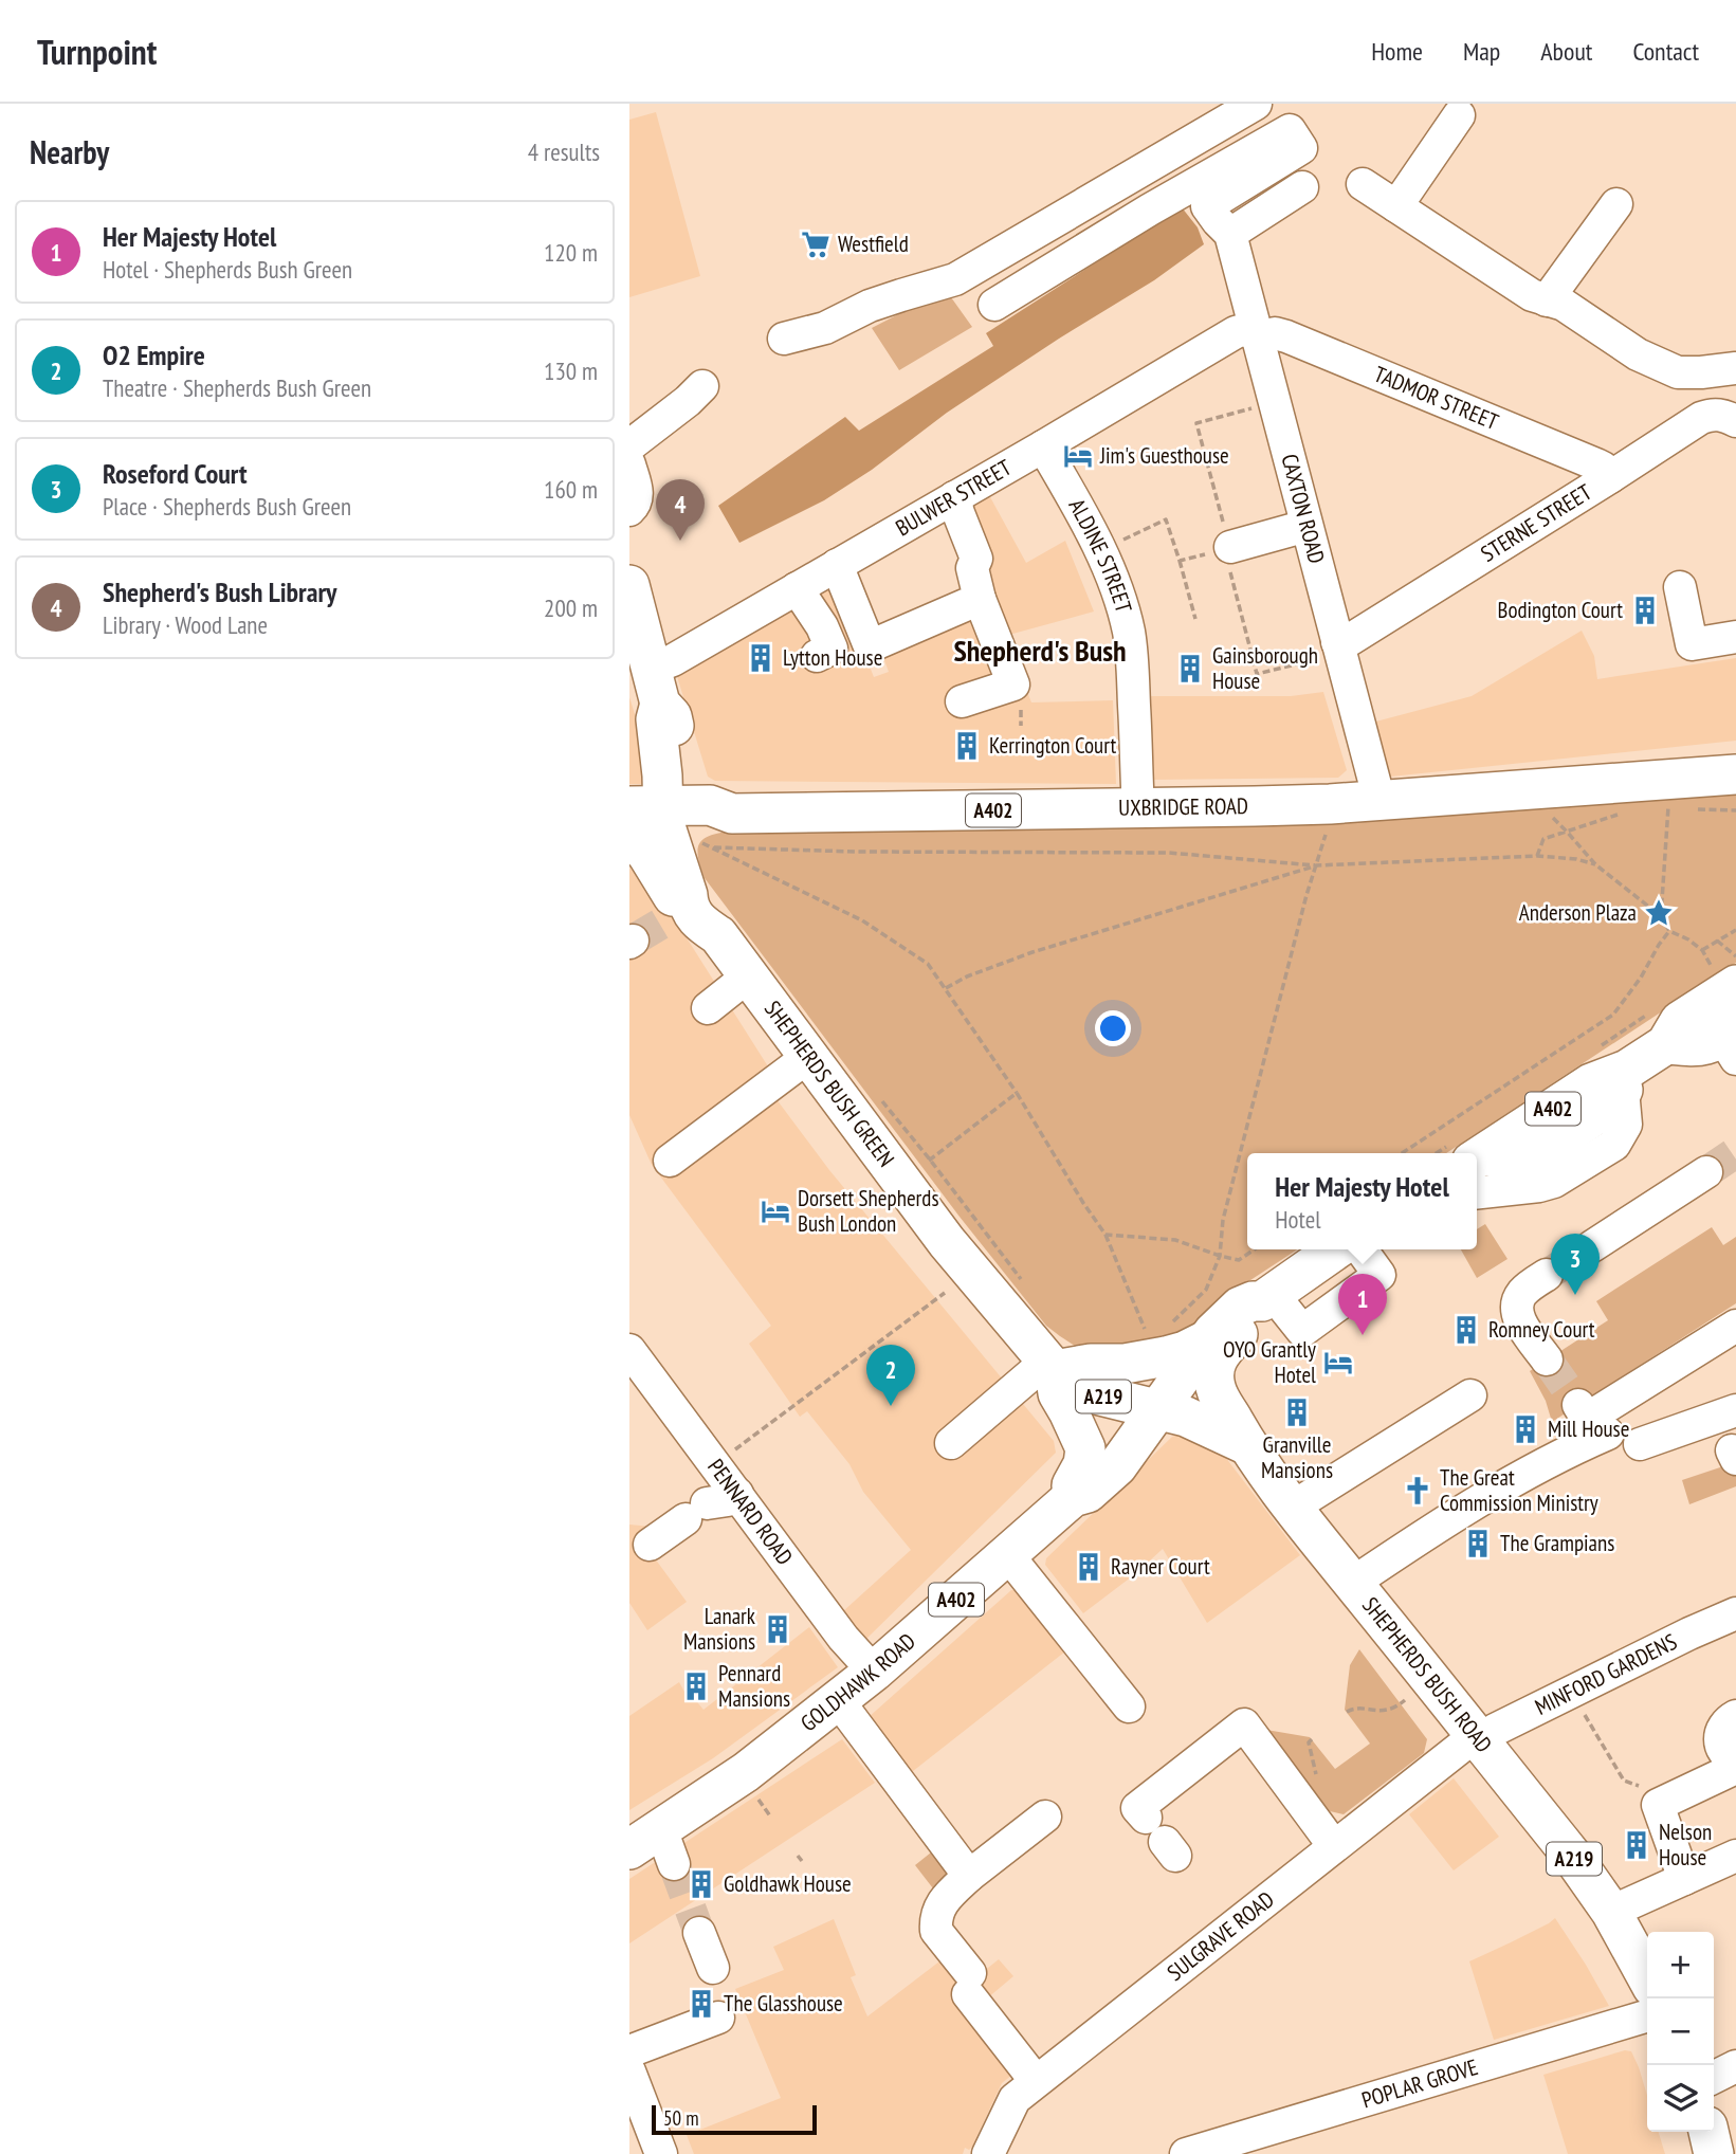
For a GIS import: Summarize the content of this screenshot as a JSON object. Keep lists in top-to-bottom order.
{
  "streets": {
    "main road": [
      "UXBRIDGE ROAD",
      "A402",
      "SHEPHERDS BUSH GREEN",
      "A219",
      "SHEPHERDS BUSH ROAD",
      "GOLDHAWK ROAD"
    ],
    "street": [
      "TADMOR STREET",
      "BULWER STREET",
      "CAXTON ROAD",
      "STERNE STREET",
      "ALDINE STREET",
      "PENNARD ROAD",
      "MINFORD GARDENS",
      "SULGRAVE ROAD",
      "POPLAR GROVE"
    ]
  },
  "crossings": [
    ["TADMOR STREET", "BULWER STREET"],
    ["TADMOR STREET", "CAXTON ROAD"],
    ["TADMOR STREET", "STERNE STREET"],
    ["BULWER STREET", "CAXTON ROAD"],
    ["BULWER STREET", "ALDINE STREET"],
    ["CAXTON ROAD", "STERNE STREET"],
    ["CAXTON ROAD", "UXBRIDGE ROAD"],
    ["ALDINE STREET", "UXBRIDGE ROAD"],
    ["UXBRIDGE ROAD", "SHEPHERDS BUSH GREEN"],
    ["A402", "SHEPHERDS BUSH GREEN"],
    ["A402", "A219"],
    ["A402", "SHEPHERDS BUSH ROAD"],
    ["A402", "GOLDHAWK ROAD"],
    ["SHEPHERDS BUSH GREEN", "SHEPHERDS BUSH ROAD"],
    ["SHEPHERDS BUSH GREEN", "GOLDHAWK ROAD"],
    ["A219", "SHEPHERDS BUSH ROAD"],
    ["PENNARD ROAD", "GOLDHAWK ROAD"],
    ["SHEPHERDS BUSH ROAD", "MINFORD GARDENS"],
    ["SHEPHERDS BUSH ROAD", "GOLDHAWK ROAD"],
    ["SHEPHERDS BUSH ROAD", "SULGRAVE ROAD"],
    ["MINFORD GARDENS", "SULGRAVE ROAD"]
  ],
  "districts": ["Shepherd's Bush"],
  "places": {
    "supermarket": ["Westfield"],
    "hotel": ["Jim's Guesthouse", "Dorsett Shepherds Bush London", "OYO Grantly Hotel"],
    "building": [
      "Bodington Court",
      "Lytton House",
      "Gainsborough House",
      "Kerrington Court",
      "Romney Court",
      "Granville Mansions",
      "Mill House",
      "The Grampians",
      "Rayner Court",
      "Lanark Mansions",
      "Pennard Mansions",
      "Nelson House",
      "Goldhawk House",
      "The Glasshouse"
    ],
    "place": ["Anderson Plaza"],
    "church": ["The Great Commission Ministry"]
  },
  "scale_bar": "50 m",
  "page": {
    "header": "Turnpoint",
    "nav": [
      "Home",
      "Map",
      "About",
      "Contact"
    ],
    "heading": ["Nearby", "4 results"],
    "list": [
      {
        "mark": "1",
        "name": "Her Majesty Hotel",
        "note": "Hotel · Shepherds Bush Green",
        "value": "120 m"
      },
      {
        "mark": "2",
        "name": "O2 Empire",
        "note": "Theatre · Shepherds Bush Green",
        "value": "130 m"
      },
      {
        "mark": "3",
        "name": "Roseford Court",
        "note": "Place · Shepherds Bush Green",
        "value": "160 m"
      },
      {
        "mark": "4",
        "name": "Shepherd's Bush Library",
        "note": "Library · Wood Lane",
        "value": "200 m"
      }
    ],
    "pins": [
      "4",
      "3",
      "1",
      "2"
    ],
    "popup": ["Her Majesty Hotel", "Hotel"],
    "map_buttons": ["+", "−"],
    "scale": "50 m"
  }
}
